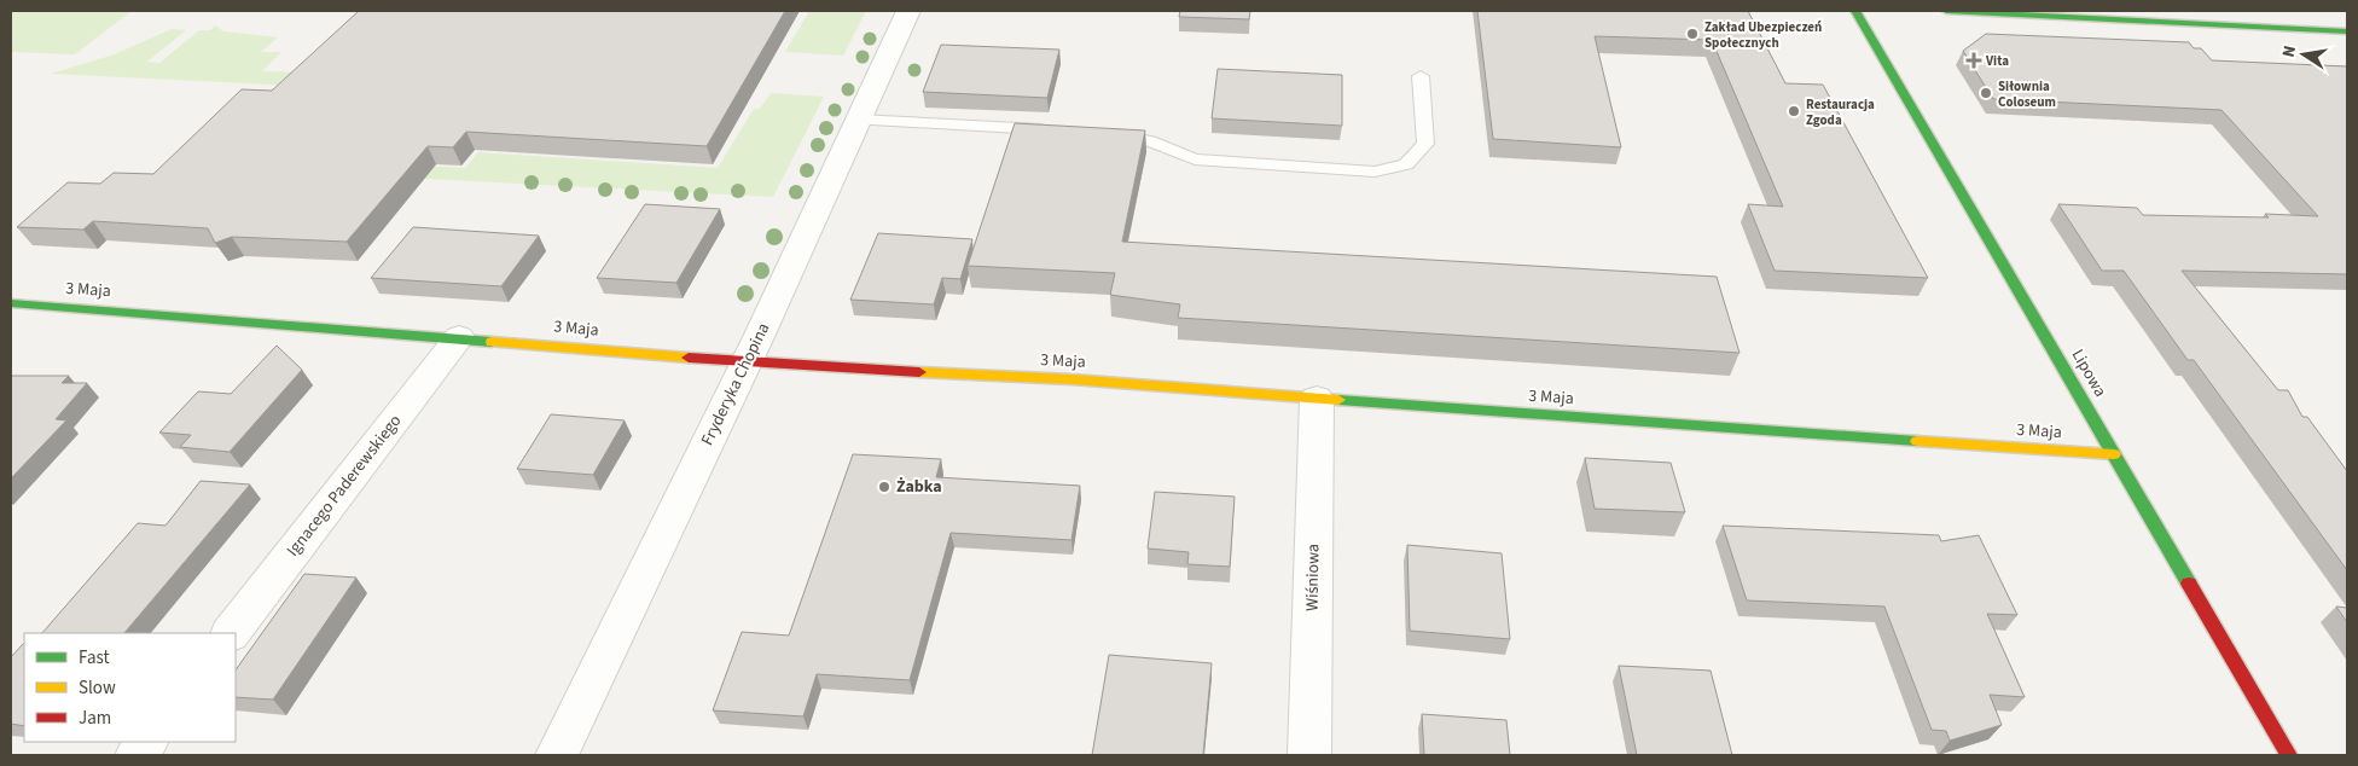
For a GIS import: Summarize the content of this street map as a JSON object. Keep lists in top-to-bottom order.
{
  "streets": {
    "street": [
      "3 Maja",
      "Lipowa",
      "Fryderyka Chopina",
      "Ignacego Paderewskiego",
      "Wiśniowa"
    ]
  },
  "crossings": [
    ["3 Maja", "Lipowa"],
    ["3 Maja", "Fryderyka Chopina"],
    ["3 Maja", "Ignacego Paderewskiego"],
    ["3 Maja", "Wiśniowa"]
  ],
  "places": {
    "other": [
      "Zakład Ubezpieczeń Społecznych",
      "Siłownia Coloseum",
      "Restauracja Zgoda",
      "Żabka"
    ],
    "health": ["Vita"]
  },
  "legend": ["Fast", "Slow", "Jam"],
  "north": "left"
}
